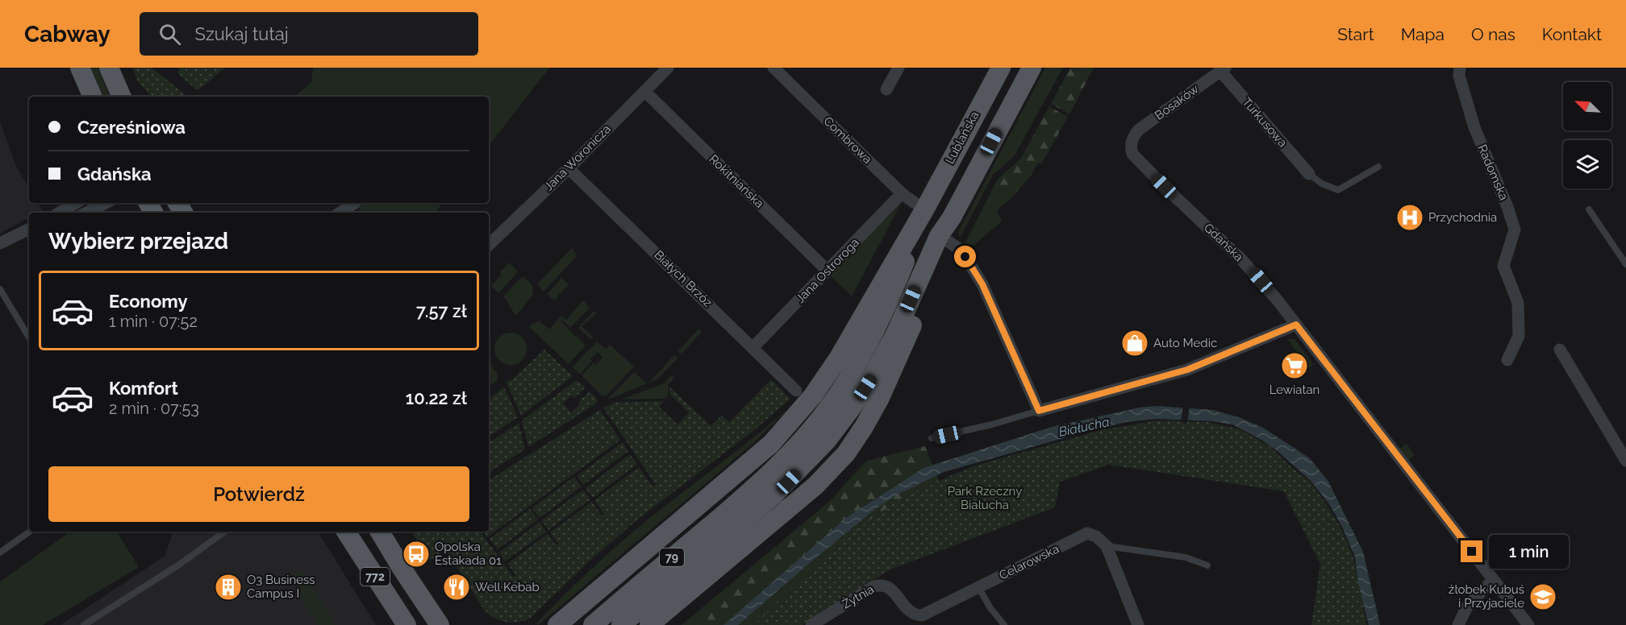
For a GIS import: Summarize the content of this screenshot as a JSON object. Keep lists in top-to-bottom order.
{
  "streets": {
    "main road": ["Lublańska", "79", "772"],
    "street": [
      "Bosaków",
      "Turkusowa",
      "Combrowa",
      "Jana Woronicza",
      "Radomska",
      "Rokitniańska",
      "Gdańska",
      "Jana Ostroroga",
      "Białych Brzóz",
      "Celarowska",
      "Żytnia"
    ]
  },
  "crossings": [
    ["Bosaków", "Turkusowa"],
    ["Bosaków", "Gdańska"],
    ["Lublańska", "Combrowa"],
    ["Lublańska", "79"],
    ["Combrowa", "Jana Ostroroga"],
    ["Combrowa", "79"],
    ["Jana Woronicza", "Rokitniańska"],
    ["Jana Woronicza", "Białych Brzóz"],
    ["Rokitniańska", "Jana Ostroroga"],
    ["Jana Ostroroga", "Białych Brzóz"],
    ["Celarowska", "Żytnia"]
  ],
  "water": ["Białucha"],
  "parks": ["Park Rzeczny Białucha"],
  "places": {
    "hospital": ["Przychodnia"],
    "shop": ["Auto Medic"],
    "supermarket": ["Lewiatan"],
    "bus stop": ["Opolska Estakada 01"],
    "building": ["O3 Business Campus I"],
    "restaurant": ["Well Kebab"],
    "school or university": ["żłobek Kubuś i Przyjaciele"]
  },
  "north": "top left",
  "page": {
    "header": "Cabway",
    "search": "Szukaj tutaj",
    "nav": [
      "Start",
      "Mapa",
      "O nas",
      "Kontakt"
    ],
    "banner": ["Czereśniowa", "Gdańska"],
    "heading": "Wybierz przejazd",
    "list": [
      {
        "name": "Economy",
        "note": "1 min · 07:52",
        "value": "7.57 zł"
      },
      {
        "name": "Komfort",
        "note": "2 min · 07:53",
        "value": "10.22 zł"
      }
    ],
    "buttons": "Potwierdź",
    "bubble": "1 min"
  }
}
